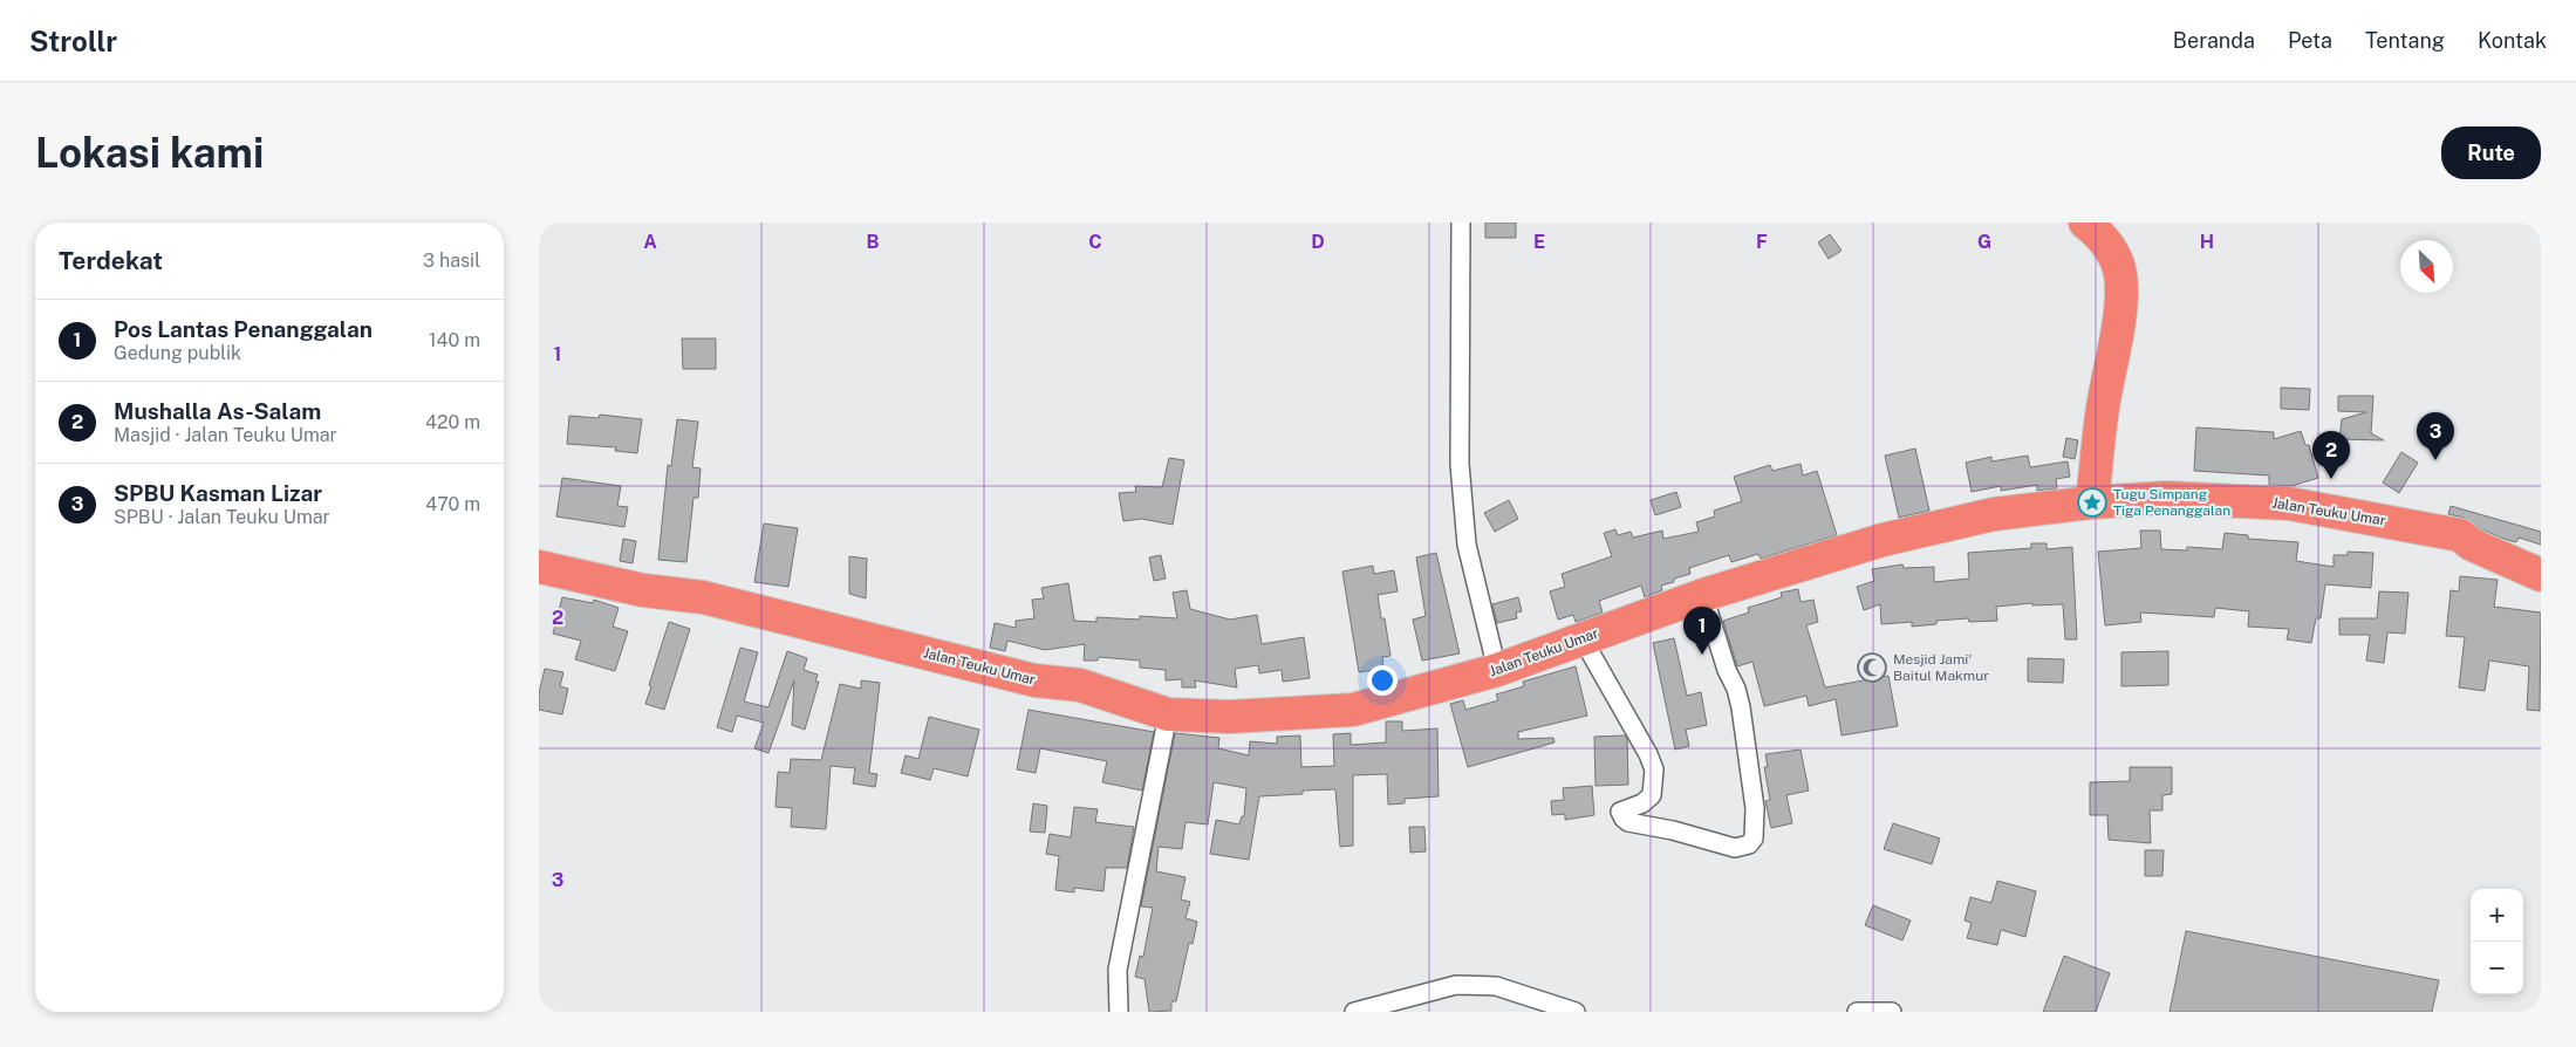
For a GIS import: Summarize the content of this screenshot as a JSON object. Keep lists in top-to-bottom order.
{
  "streets": {
    "highway": ["Jalan Teuku Umar"]
  },
  "places": {
    "place": ["Tugu Simpang Tiga Penanggalan"],
    "mosque": ["Mesjid Jami' Baitul Makmur"]
  },
  "north": "bottom right",
  "page": {
    "header": "Strollr",
    "nav": [
      "Beranda",
      "Peta",
      "Tentang",
      "Kontak"
    ],
    "buttons": "Rute",
    "title": "Lokasi kami",
    "heading": ["Terdekat", "3 hasil"],
    "list": [
      {
        "mark": "1",
        "name": "Pos Lantas Penanggalan",
        "note": "Gedung publik",
        "value": "140 m"
      },
      {
        "mark": "2",
        "name": "Mushalla As-Salam",
        "note": "Masjid · Jalan Teuku Umar",
        "value": "420 m"
      },
      {
        "mark": "3",
        "name": "SPBU Kasman Lizar",
        "note": "SPBU · Jalan Teuku Umar",
        "value": "470 m"
      }
    ],
    "pins": ["3", "2", "1"],
    "map_buttons": ["+", "−"]
  },
  "grid": {
    "columns": [
      "A",
      "B",
      "C",
      "D",
      "E",
      "F",
      "G",
      "H"
    ],
    "rows": ["1", "2", "3"]
  }
}
